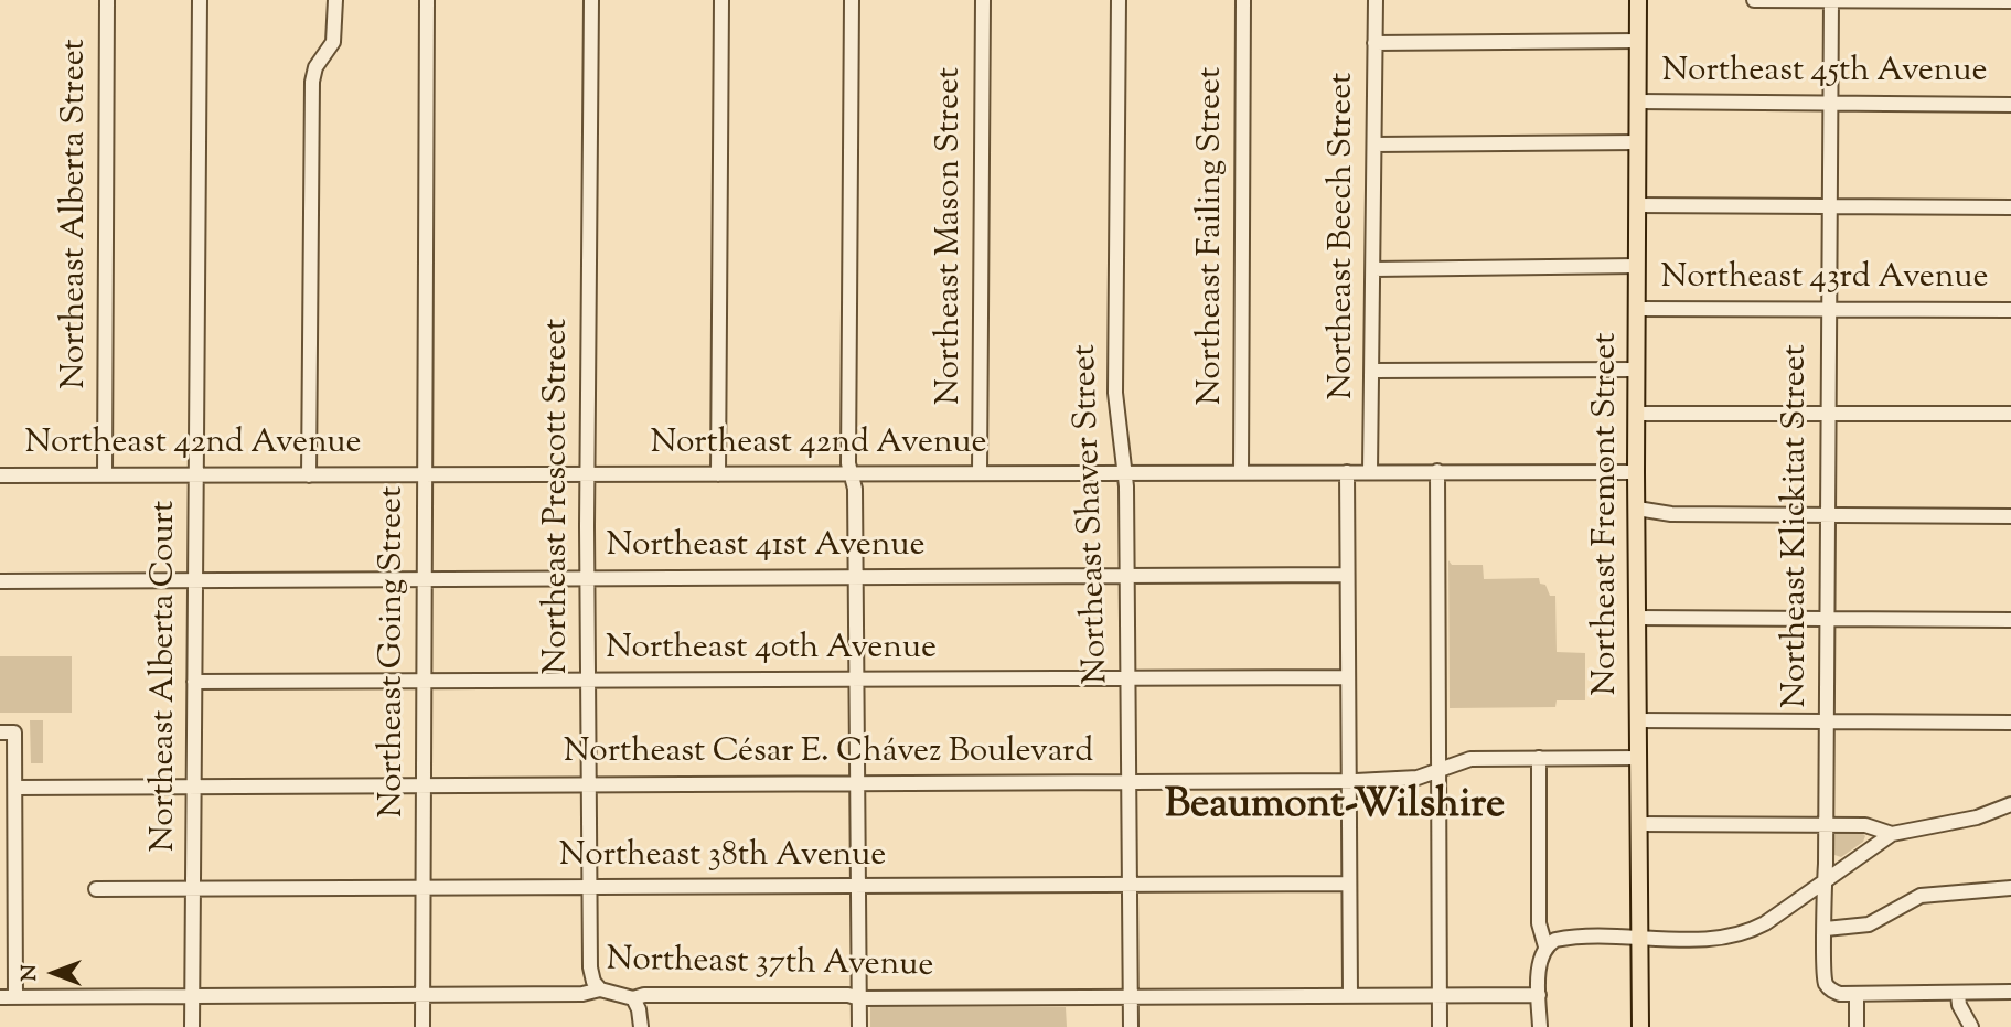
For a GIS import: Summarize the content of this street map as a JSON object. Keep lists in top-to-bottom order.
{
  "streets": {
    "main road": ["Northeast Fremont Street"],
    "street": [
      "Northeast 45th Avenue",
      "Northeast Alberta Street",
      "Northeast Mason Street",
      "Northeast Failing Street",
      "Northeast Beech Street",
      "Northeast 43rd Avenue",
      "Northeast 42nd Avenue",
      "Northeast Prescott Street",
      "Northeast Shaver Street",
      "Northeast Klickitat Street",
      "Northeast 41st Avenue",
      "Northeast 40th Avenue",
      "Northeast Going Street",
      "Northeast Alberta Court",
      "Northeast César E. Chávez Boulevard",
      "Northeast 38th Avenue",
      "Northeast 37th Avenue"
    ]
  },
  "crossings": [
    ["Northeast 45th Avenue", "Northeast Fremont Street"],
    ["Northeast 45th Avenue", "Northeast Klickitat Street"],
    ["Northeast Alberta Street", "Northeast 42nd Avenue"],
    ["Northeast Mason Street", "Northeast 42nd Avenue"],
    ["Northeast Failing Street", "Northeast 42nd Avenue"],
    ["Northeast Beech Street", "Northeast 42nd Avenue"],
    ["Northeast 43rd Avenue", "Northeast Fremont Street"],
    ["Northeast 43rd Avenue", "Northeast Klickitat Street"],
    ["Northeast 42nd Avenue", "Northeast Prescott Street"],
    ["Northeast 42nd Avenue", "Northeast Shaver Street"],
    ["Northeast 42nd Avenue", "Northeast Fremont Street"],
    ["Northeast 42nd Avenue", "Northeast Going Street"],
    ["Northeast 42nd Avenue", "Northeast Alberta Court"],
    ["Northeast Prescott Street", "Northeast 41st Avenue"],
    ["Northeast Prescott Street", "Northeast 40th Avenue"],
    ["Northeast Prescott Street", "Northeast César E. Chávez Boulevard"],
    ["Northeast Prescott Street", "Northeast 38th Avenue"],
    ["Northeast Prescott Street", "Northeast 37th Avenue"],
    ["Northeast Shaver Street", "Northeast 41st Avenue"],
    ["Northeast Shaver Street", "Northeast 40th Avenue"],
    ["Northeast Shaver Street", "Northeast César E. Chávez Boulevard"],
    ["Northeast Shaver Street", "Northeast 38th Avenue"],
    ["Northeast Shaver Street", "Northeast 37th Avenue"],
    ["Northeast Fremont Street", "Northeast César E. Chávez Boulevard"],
    ["Northeast 41st Avenue", "Northeast Going Street"],
    ["Northeast 41st Avenue", "Northeast Alberta Court"],
    ["Northeast 40th Avenue", "Northeast Going Street"],
    ["Northeast 40th Avenue", "Northeast Alberta Court"],
    ["Northeast Going Street", "Northeast César E. Chávez Boulevard"],
    ["Northeast Going Street", "Northeast 38th Avenue"],
    ["Northeast Going Street", "Northeast 37th Avenue"],
    ["Northeast Alberta Court", "Northeast César E. Chávez Boulevard"],
    ["Northeast Alberta Court", "Northeast 38th Avenue"],
    ["Northeast Alberta Court", "Northeast 37th Avenue"]
  ],
  "districts": ["Beaumont-Wilshire"],
  "north": "left"
}
